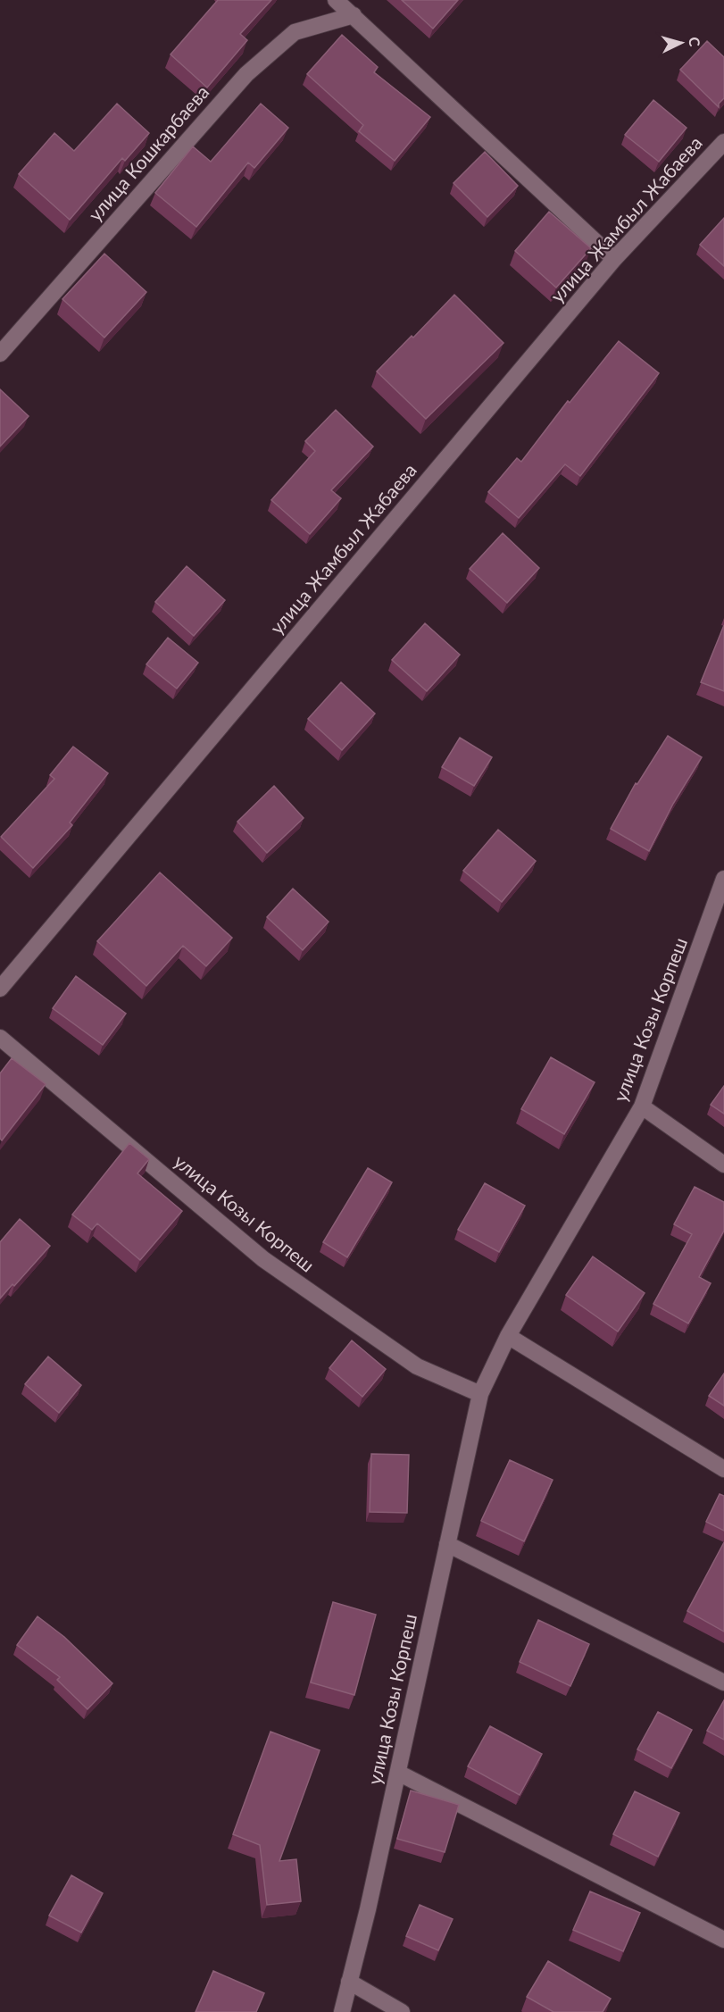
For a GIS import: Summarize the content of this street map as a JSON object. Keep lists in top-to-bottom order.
{
  "streets": {
    "street": ["улица Кошкарбаева", "улица Жамбыл Жабаева", "улица Козы Корпеш"]
  },
  "north": "right"
}
